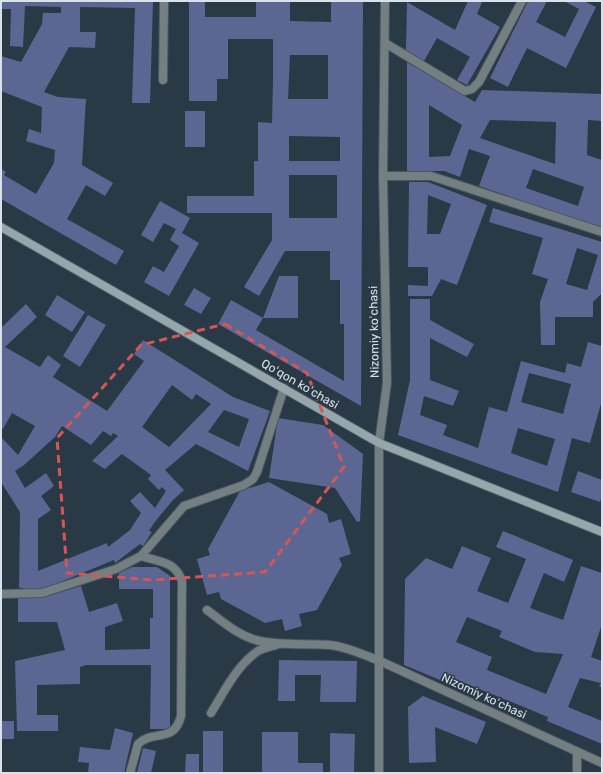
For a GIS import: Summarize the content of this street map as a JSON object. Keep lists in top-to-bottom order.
{
  "streets": {
    "main road": ["Qoʻqon koʻchasi"],
    "street": ["Nizomiy koʻchasi"]
  },
  "crossings": [
    ["Nizomiy koʻchasi", "Qoʻqon koʻchasi"]
  ]
}
